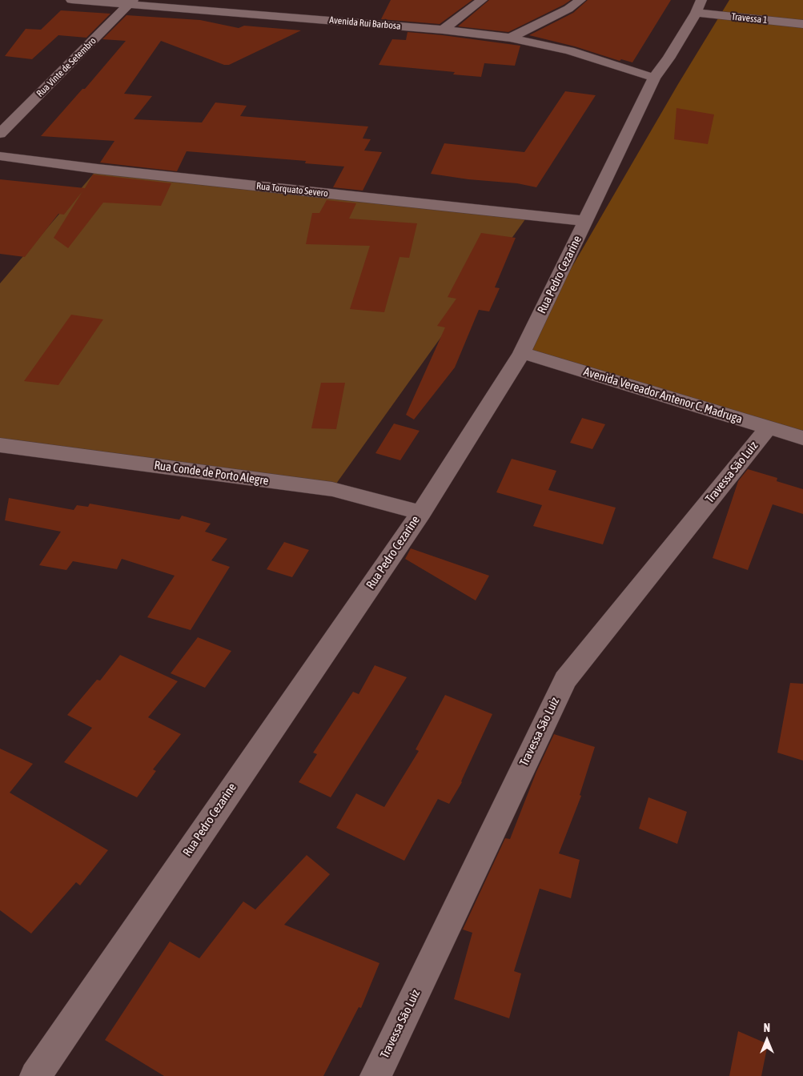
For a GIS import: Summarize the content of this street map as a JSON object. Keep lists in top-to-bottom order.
{
  "streets": {
    "street": [
      "Travessa 1",
      "Avenida Rui Barbosa",
      "Rua Vinte de Setembro",
      "Rua Torquato Severo",
      "Rua Pedro Cezarine",
      "Avenida Vereador Antenor C. Madruga",
      "Travessa São Luiz",
      "Rua Conde de Porto Alegre"
    ]
  },
  "crossings": [
    ["Travessa 1", "Rua Pedro Cezarine"],
    ["Avenida Rui Barbosa", "Rua Vinte de Setembro"],
    ["Avenida Rui Barbosa", "Rua Pedro Cezarine"],
    ["Rua Torquato Severo", "Rua Pedro Cezarine"],
    ["Rua Pedro Cezarine", "Avenida Vereador Antenor C. Madruga"],
    ["Rua Pedro Cezarine", "Rua Conde de Porto Alegre"],
    ["Avenida Vereador Antenor C. Madruga", "Travessa São Luiz"]
  ],
  "north": "top"
}
